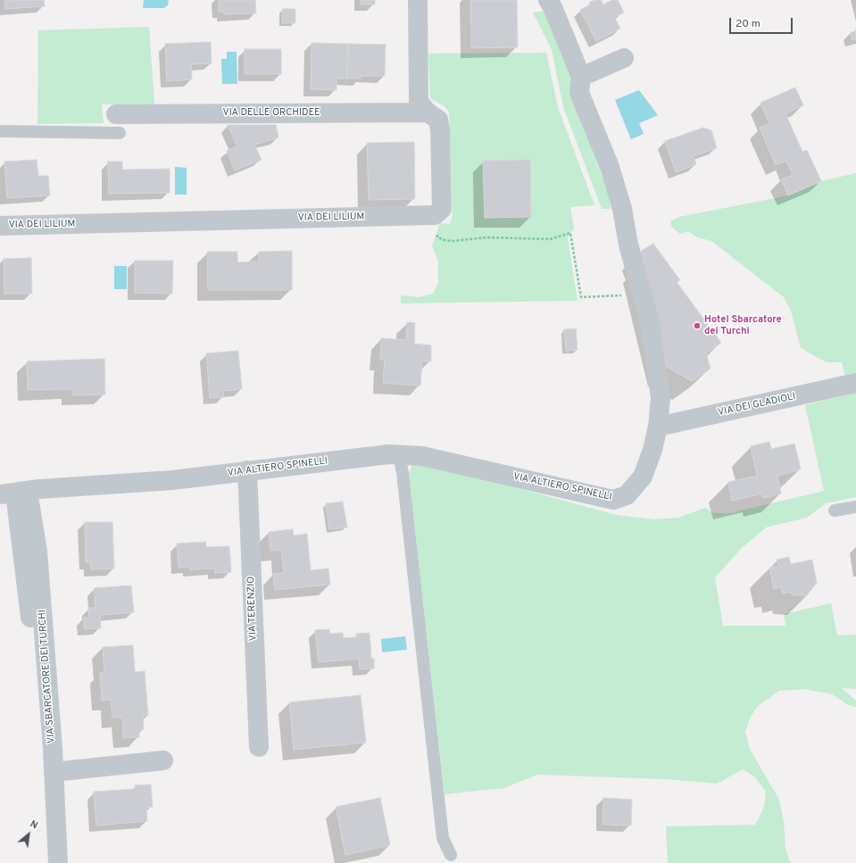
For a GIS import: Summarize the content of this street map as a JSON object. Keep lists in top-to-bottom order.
{
  "streets": {
    "street": [
      "VIA DELLE ORCHIDEE",
      "VIA DEI LILIUM",
      "VIA DEI GLADIOLI",
      "VIA ALTIERO SPINELLI",
      "VIA TERENZIO",
      "VIA SBARCATORE DEI TURCHI"
    ]
  },
  "crossings": [
    ["VIA DEI GLADIOLI", "VIA ALTIERO SPINELLI"],
    ["VIA ALTIERO SPINELLI", "VIA TERENZIO"],
    ["VIA ALTIERO SPINELLI", "VIA SBARCATORE DEI TURCHI"]
  ],
  "places": ["Hotel Sbarcatore dei Turchi"],
  "scale_bar": "20 m",
  "north": "top right"
}
